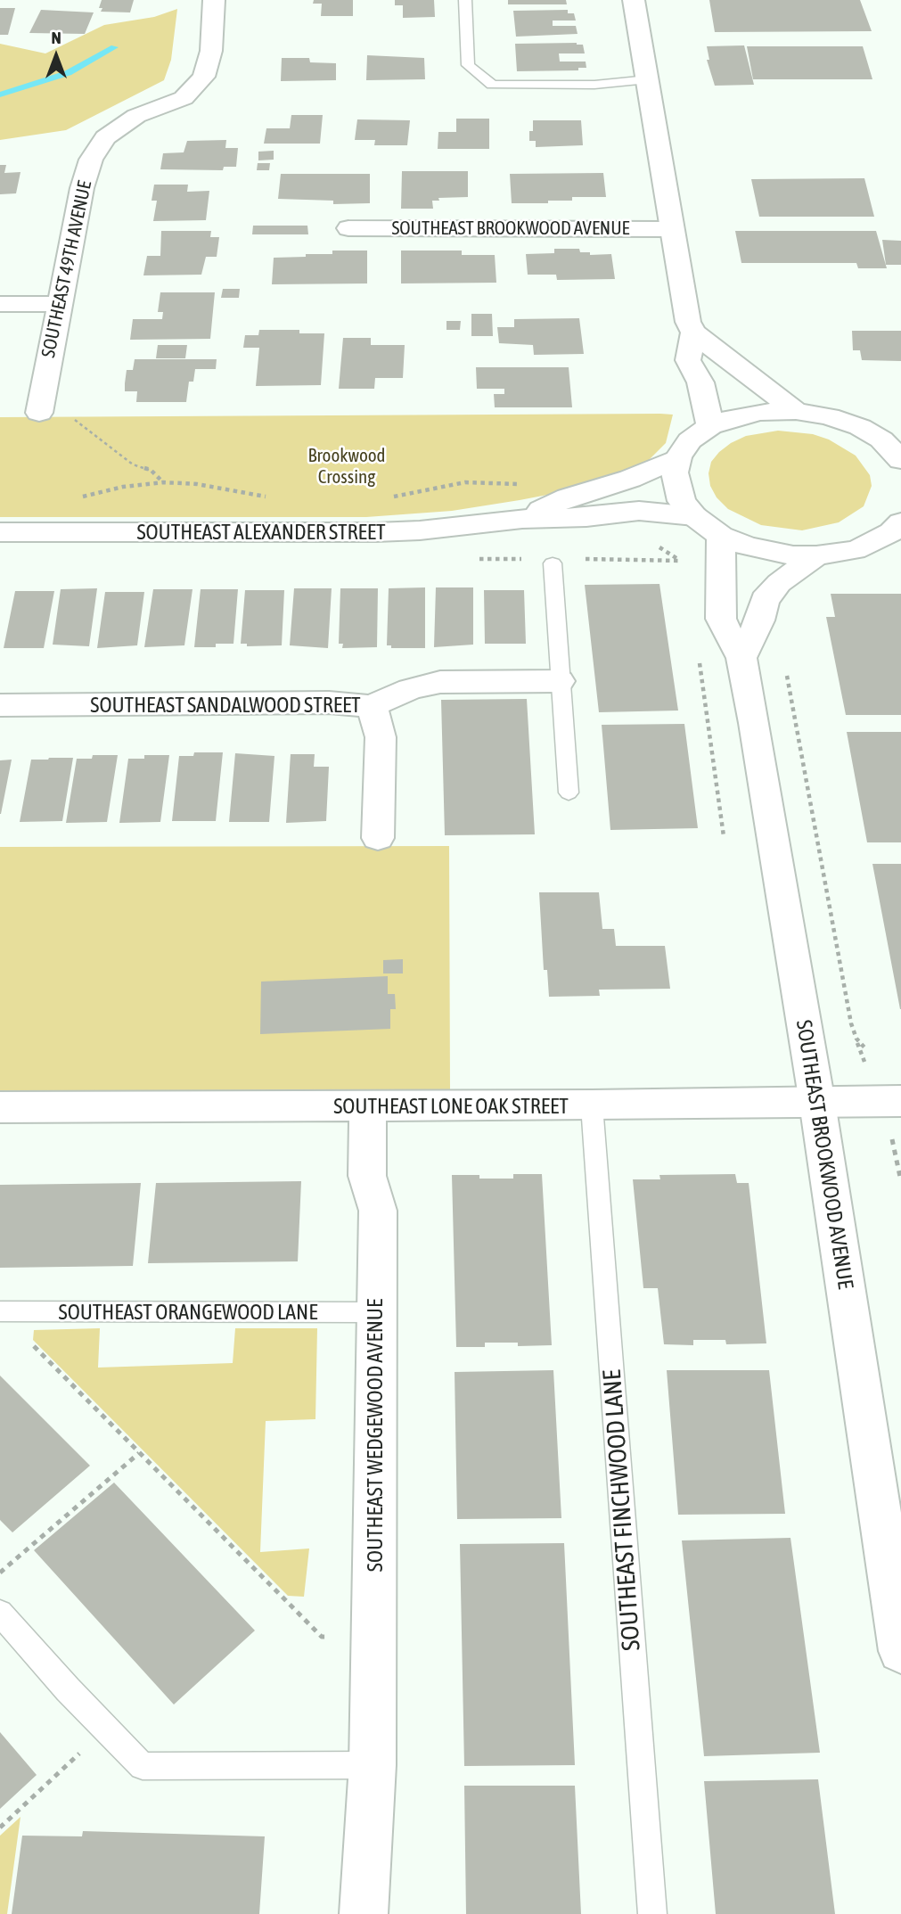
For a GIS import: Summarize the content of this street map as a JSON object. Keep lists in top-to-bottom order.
{
  "streets": {
    "street": [
      "SOUTHEAST BROOKWOOD AVENUE",
      "SOUTHEAST 49TH AVENUE",
      "SOUTHEAST ALEXANDER STREET",
      "SOUTHEAST SANDALWOOD STREET",
      "SOUTHEAST LONE OAK STREET",
      "SOUTHEAST WEDGEWOOD AVENUE"
    ],
    "lane": ["SOUTHEAST ORANGEWOOD LANE", "SOUTHEAST FINCHWOOD LANE"]
  },
  "crossings": [
    ["SOUTHEAST BROOKWOOD AVENUE", "SOUTHEAST LONE OAK STREET"],
    ["SOUTHEAST LONE OAK STREET", "SOUTHEAST WEDGEWOOD AVENUE"],
    ["SOUTHEAST LONE OAK STREET", "SOUTHEAST FINCHWOOD LANE"],
    ["SOUTHEAST ORANGEWOOD LANE", "SOUTHEAST WEDGEWOOD AVENUE"]
  ],
  "parks": ["Brookwood Crossing"],
  "north": "top"
}
